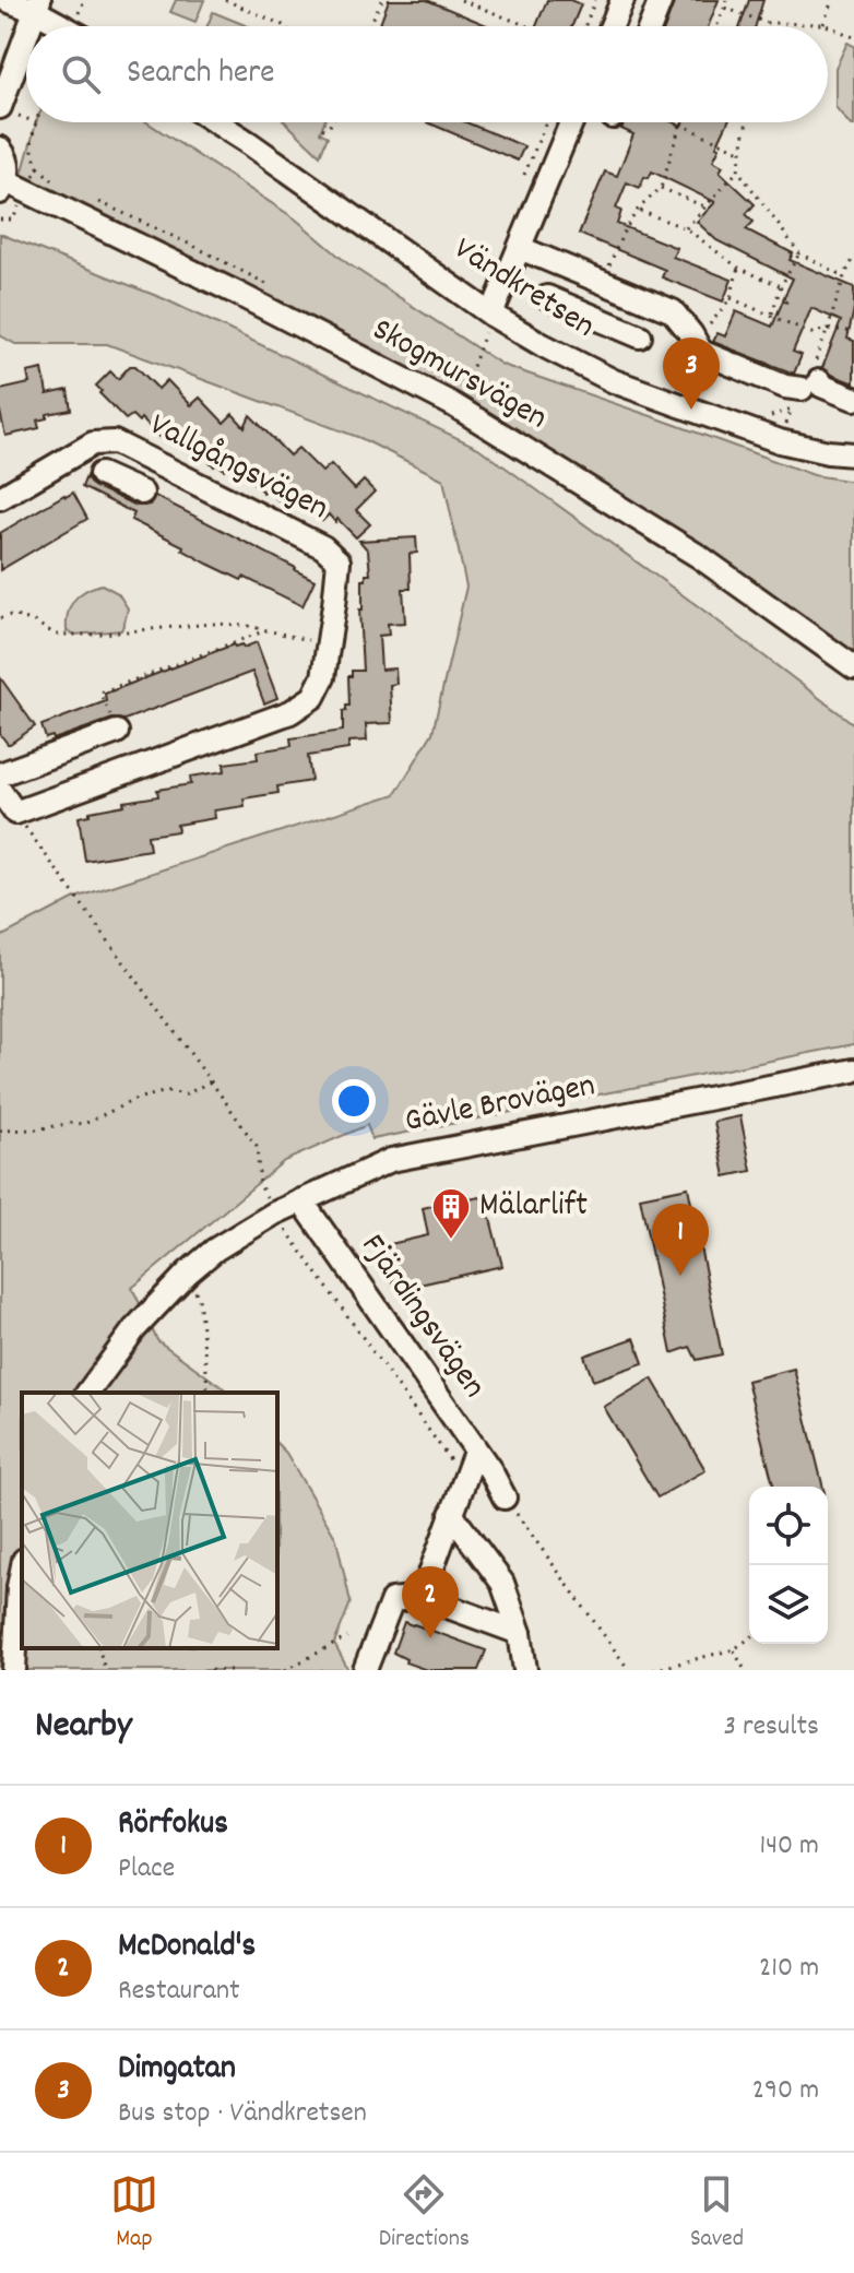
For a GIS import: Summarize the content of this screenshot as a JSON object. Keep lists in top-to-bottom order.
{
  "streets": {
    "street": [
      "Vändkretsen",
      "Skogmursvägen",
      "Vallgångsvägen",
      "Gävle Brovägen",
      "Fjärdingsvägen"
    ]
  },
  "crossings": [
    ["Gävle Brovägen", "Fjärdingsvägen"]
  ],
  "places": {
    "building": ["Mälarlift"]
  },
  "page": {
    "search": "Search here",
    "pins": ["3", "1", "2"],
    "heading": ["Nearby", "3 results"],
    "list": [
      {
        "mark": "1",
        "name": "Rörfokus",
        "note": "Place",
        "value": "140 m"
      },
      {
        "mark": "2",
        "name": "McDonald's",
        "note": "Restaurant",
        "value": "210 m"
      },
      {
        "mark": "3",
        "name": "Dimgatan",
        "note": "Bus stop · Vändkretsen",
        "value": "290 m"
      }
    ],
    "nav": ["Map", "Directions", "Saved"]
  }
}
